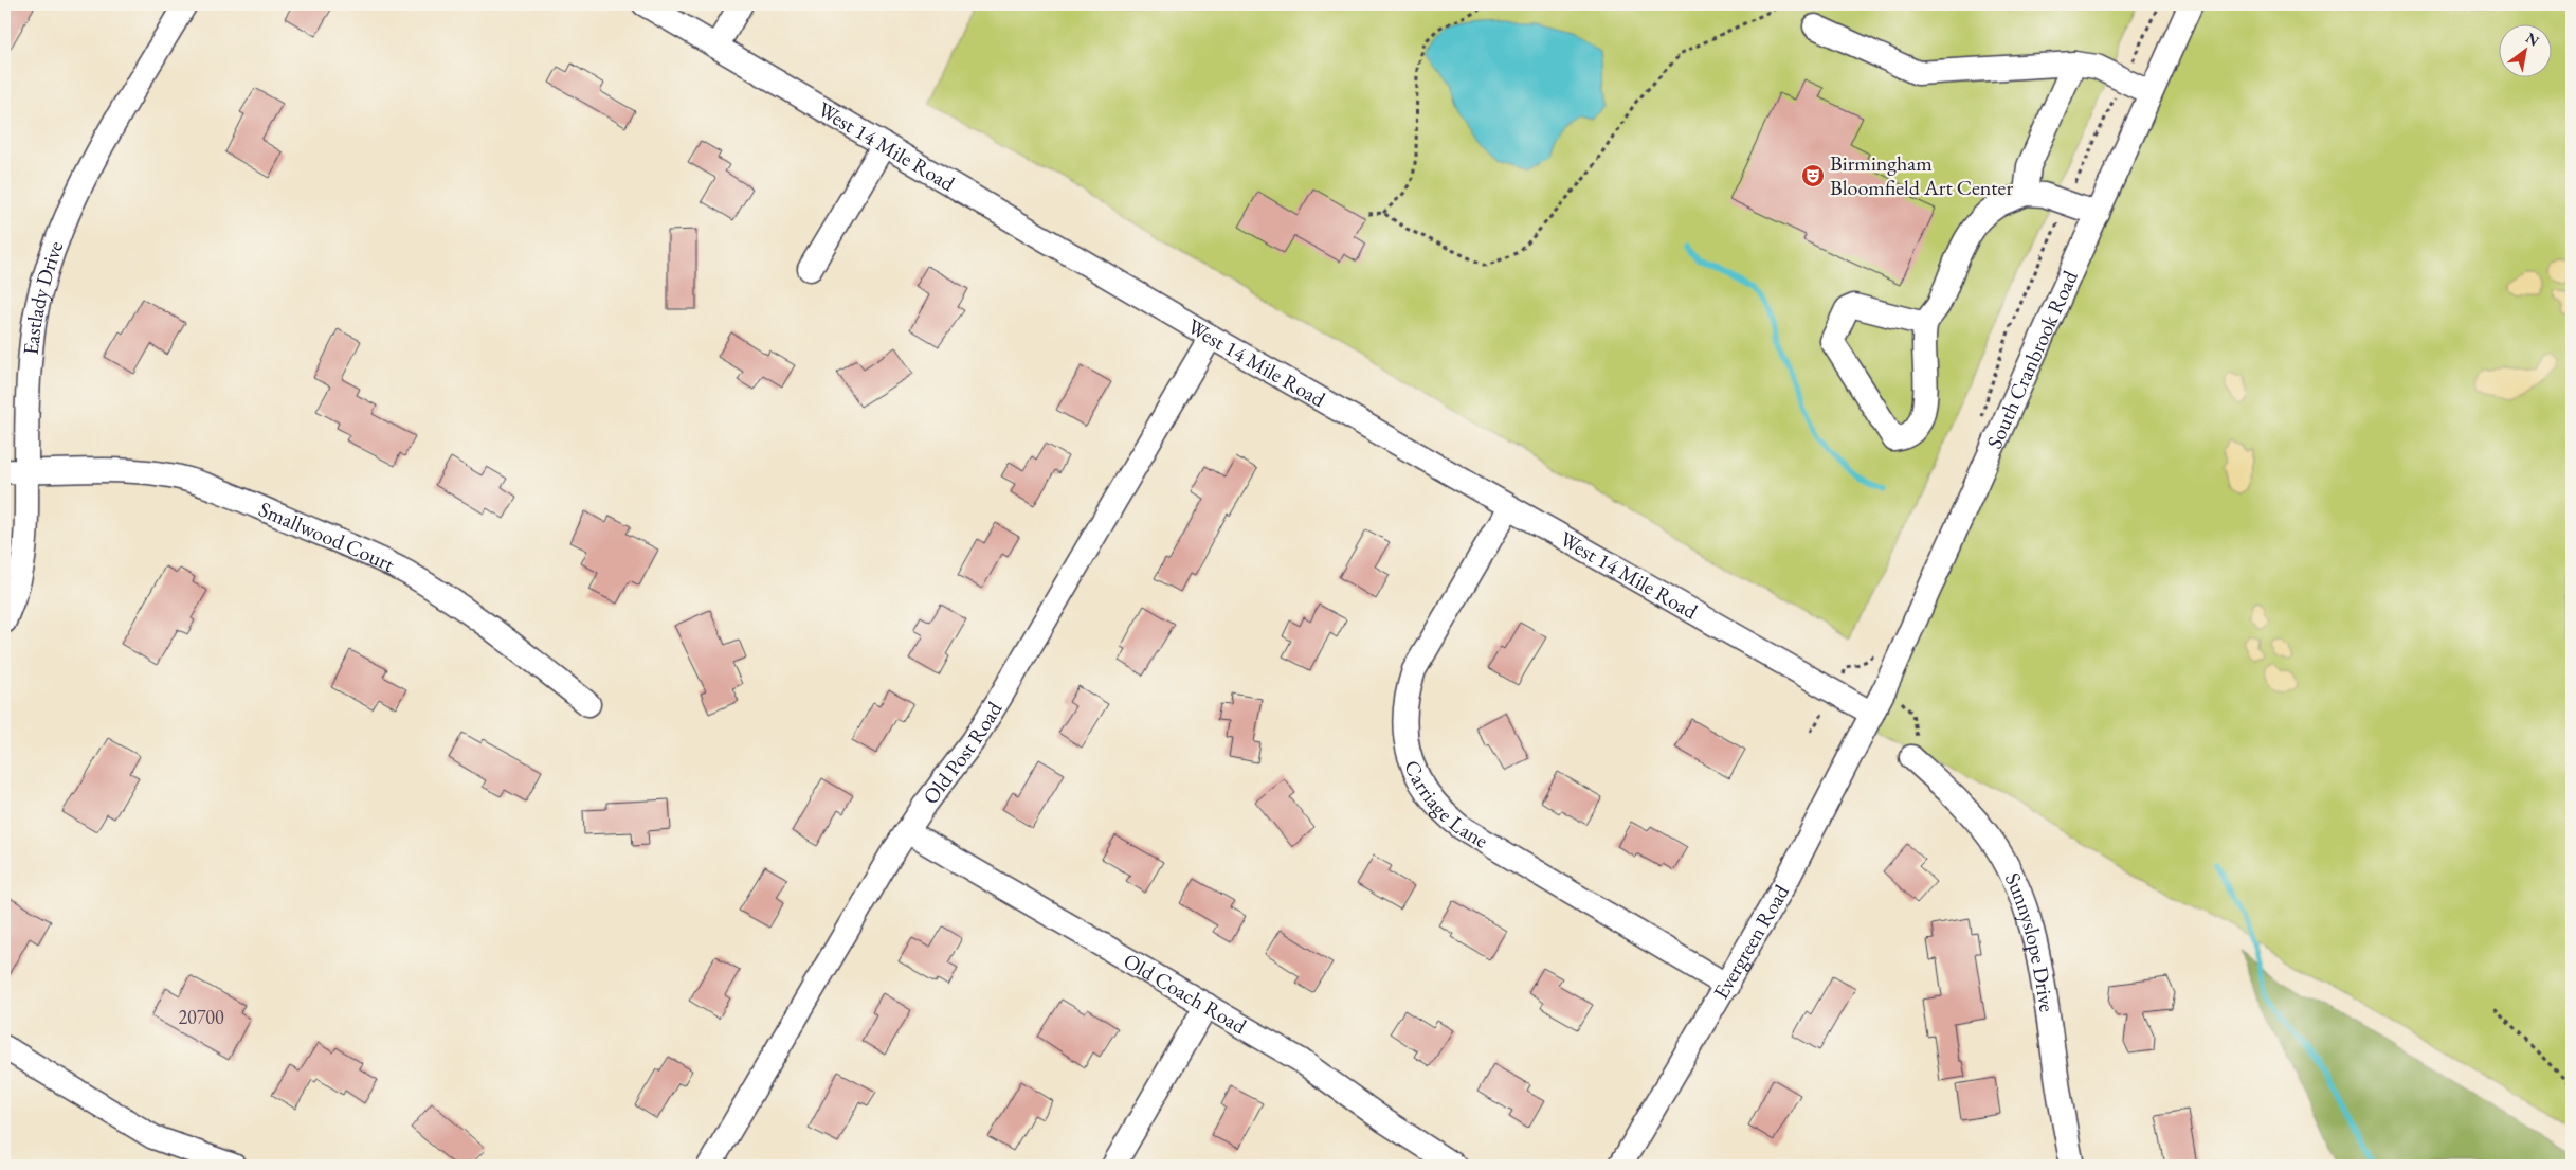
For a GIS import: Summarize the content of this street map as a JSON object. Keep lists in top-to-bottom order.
{
  "streets": {
    "street": [
      "West 14 Mile Road",
      "Eastlady Drive",
      "South Cranbrook Road",
      "Smallwood Court",
      "Old Post Road",
      "Carriage Lane",
      "Evergreen Road",
      "Sunnyslope Drive",
      "Old Coach Road"
    ]
  },
  "crossings": [
    ["West 14 Mile Road", "South Cranbrook Road"],
    ["West 14 Mile Road", "Old Post Road"],
    ["West 14 Mile Road", "Carriage Lane"],
    ["West 14 Mile Road", "Evergreen Road"],
    ["Eastlady Drive", "Smallwood Court"],
    ["South Cranbrook Road", "Evergreen Road"],
    ["Old Post Road", "Old Coach Road"],
    ["Carriage Lane", "Evergreen Road"]
  ],
  "places": {
    "theatre": ["Birmingham Bloomfield Art Center"]
  },
  "house_numbers": ["20700"],
  "north": "top right"
}
